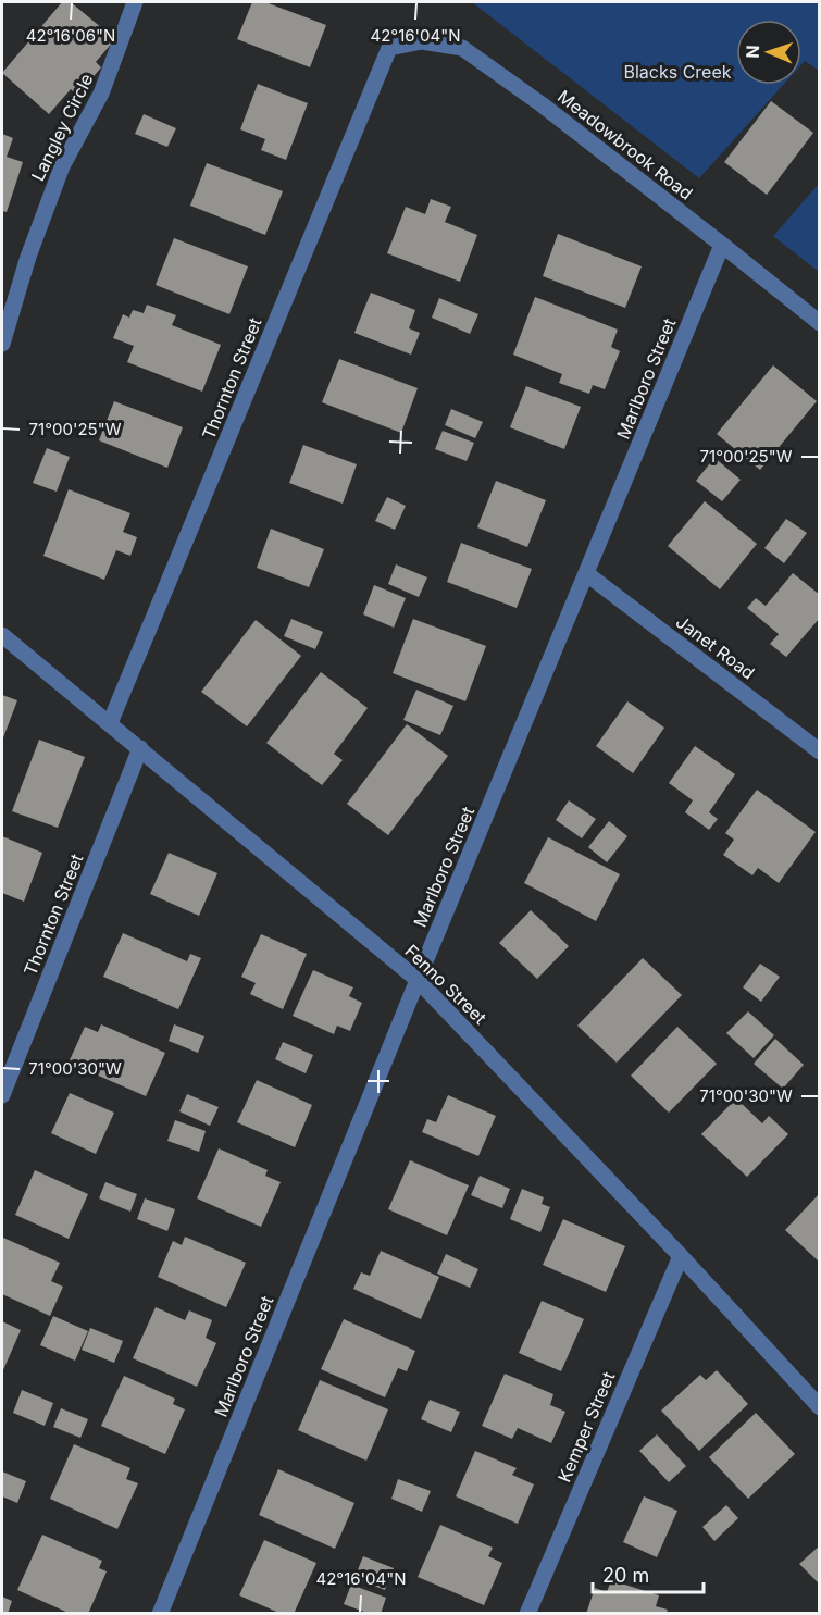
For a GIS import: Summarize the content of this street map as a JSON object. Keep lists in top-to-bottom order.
{
  "streets": {
    "street": [
      "Langley Circle",
      "Meadowbrook Road",
      "Thornton Street",
      "Marlboro Street",
      "Janet Road",
      "Fenno Street",
      "Kemper Street"
    ]
  },
  "crossings": [
    ["Meadowbrook Road", "Thornton Street"],
    ["Meadowbrook Road", "Marlboro Street"],
    ["Thornton Street", "Fenno Street"],
    ["Marlboro Street", "Janet Road"],
    ["Marlboro Street", "Fenno Street"],
    ["Fenno Street", "Kemper Street"]
  ],
  "parks": ["Blacks Creek"],
  "scale_bar": "20 m",
  "north": "left",
  "coordinates": [
    "42°16'06\"N",
    "42°16'04\"N",
    "71°00'25\"W",
    "71°00'30\"W"
  ]
}
